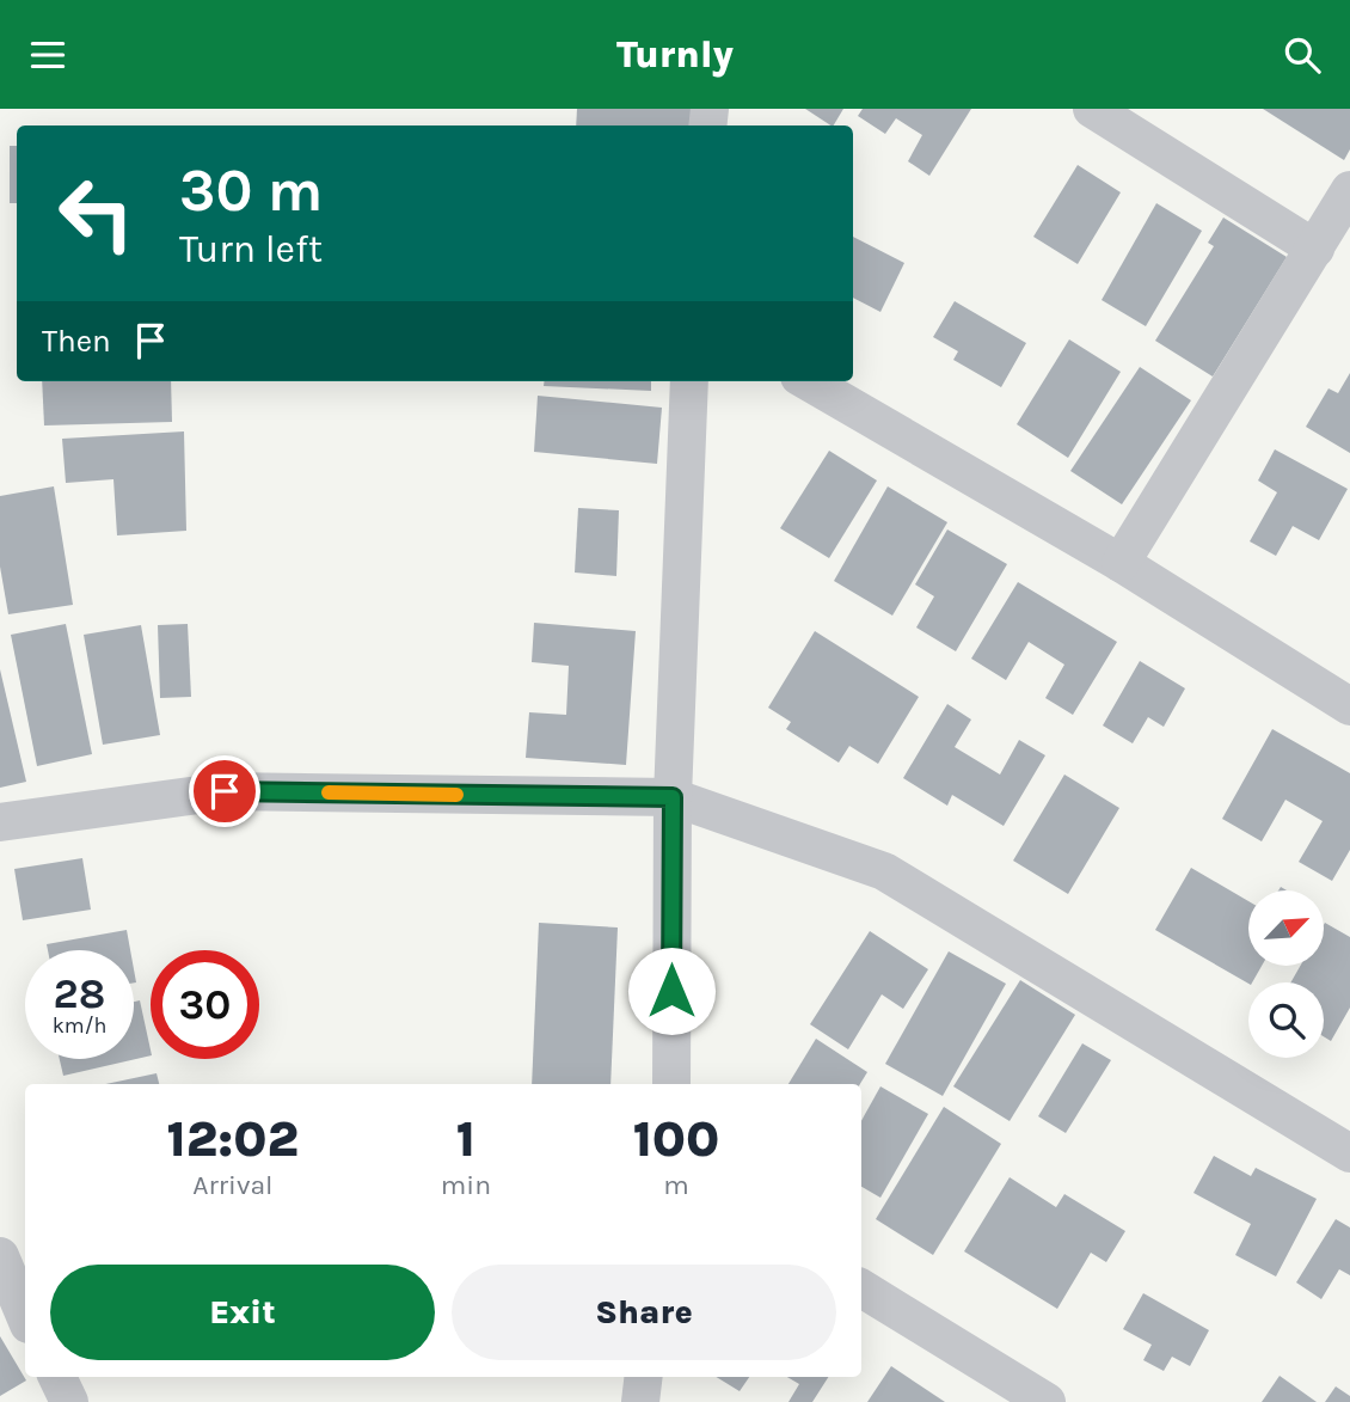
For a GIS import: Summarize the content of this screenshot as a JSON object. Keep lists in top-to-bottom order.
{
  "north": "top right",
  "page": {
    "header": "Turnly",
    "turn": ["30 m", "Turn left"],
    "then": "Then",
    "speed": "28 km/h",
    "limit": "30",
    "eta": [
      "12:02",
      "Arrival",
      "1",
      "min",
      "100",
      "m"
    ],
    "buttons": ["Exit", "Share"]
  }
}
